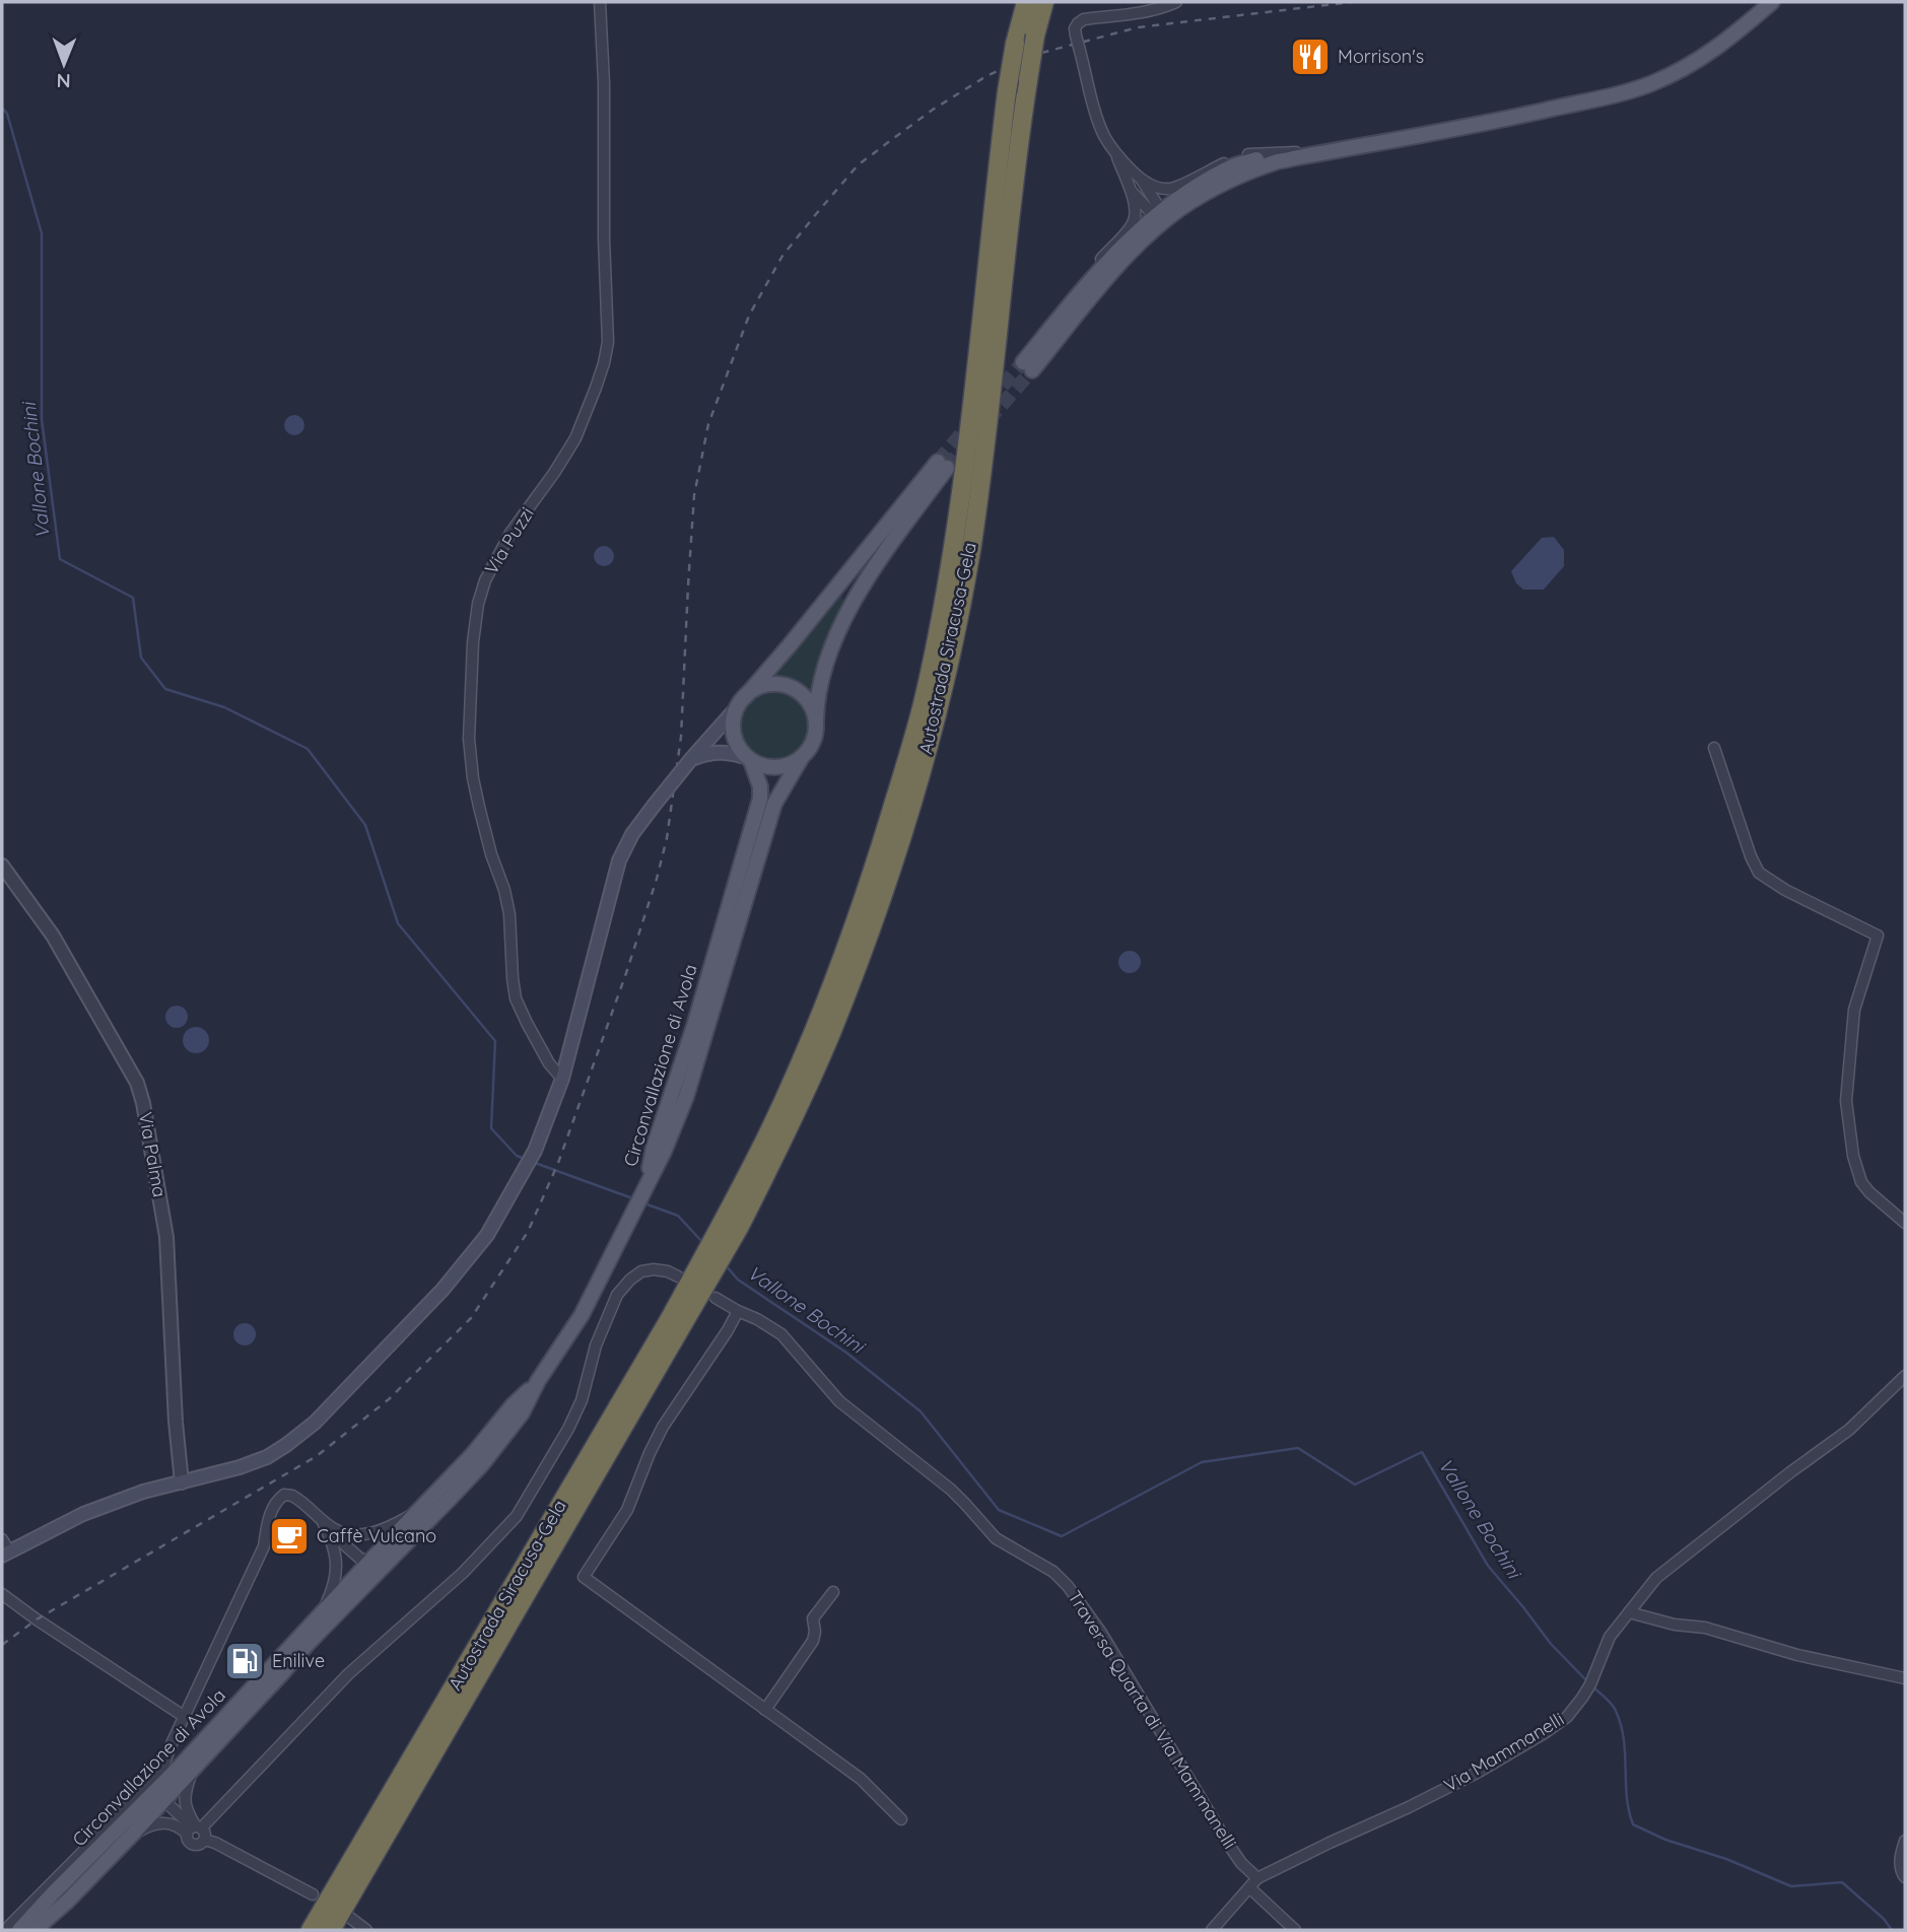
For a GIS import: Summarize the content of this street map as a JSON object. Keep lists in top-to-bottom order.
{
  "streets": {
    "highway": ["Autostrada Siracusa-Gela"],
    "main road": ["Circonvallazione di Avola"],
    "street": [
      "Via Puzzi",
      "Via Palma",
      "Traversa Quarta di Via Mammanelli",
      "Via Mammanelli"
    ]
  },
  "crossings": [
    ["Traversa Quarta di Via Mammanelli", "Via Mammanelli"]
  ],
  "water": ["Vallone Bochini"],
  "places": {
    "restaurant": ["Morrison's"],
    "cafe": ["Caffè Vulcano"],
    "fuel station": ["Enilive"]
  },
  "north": "bottom"
}
